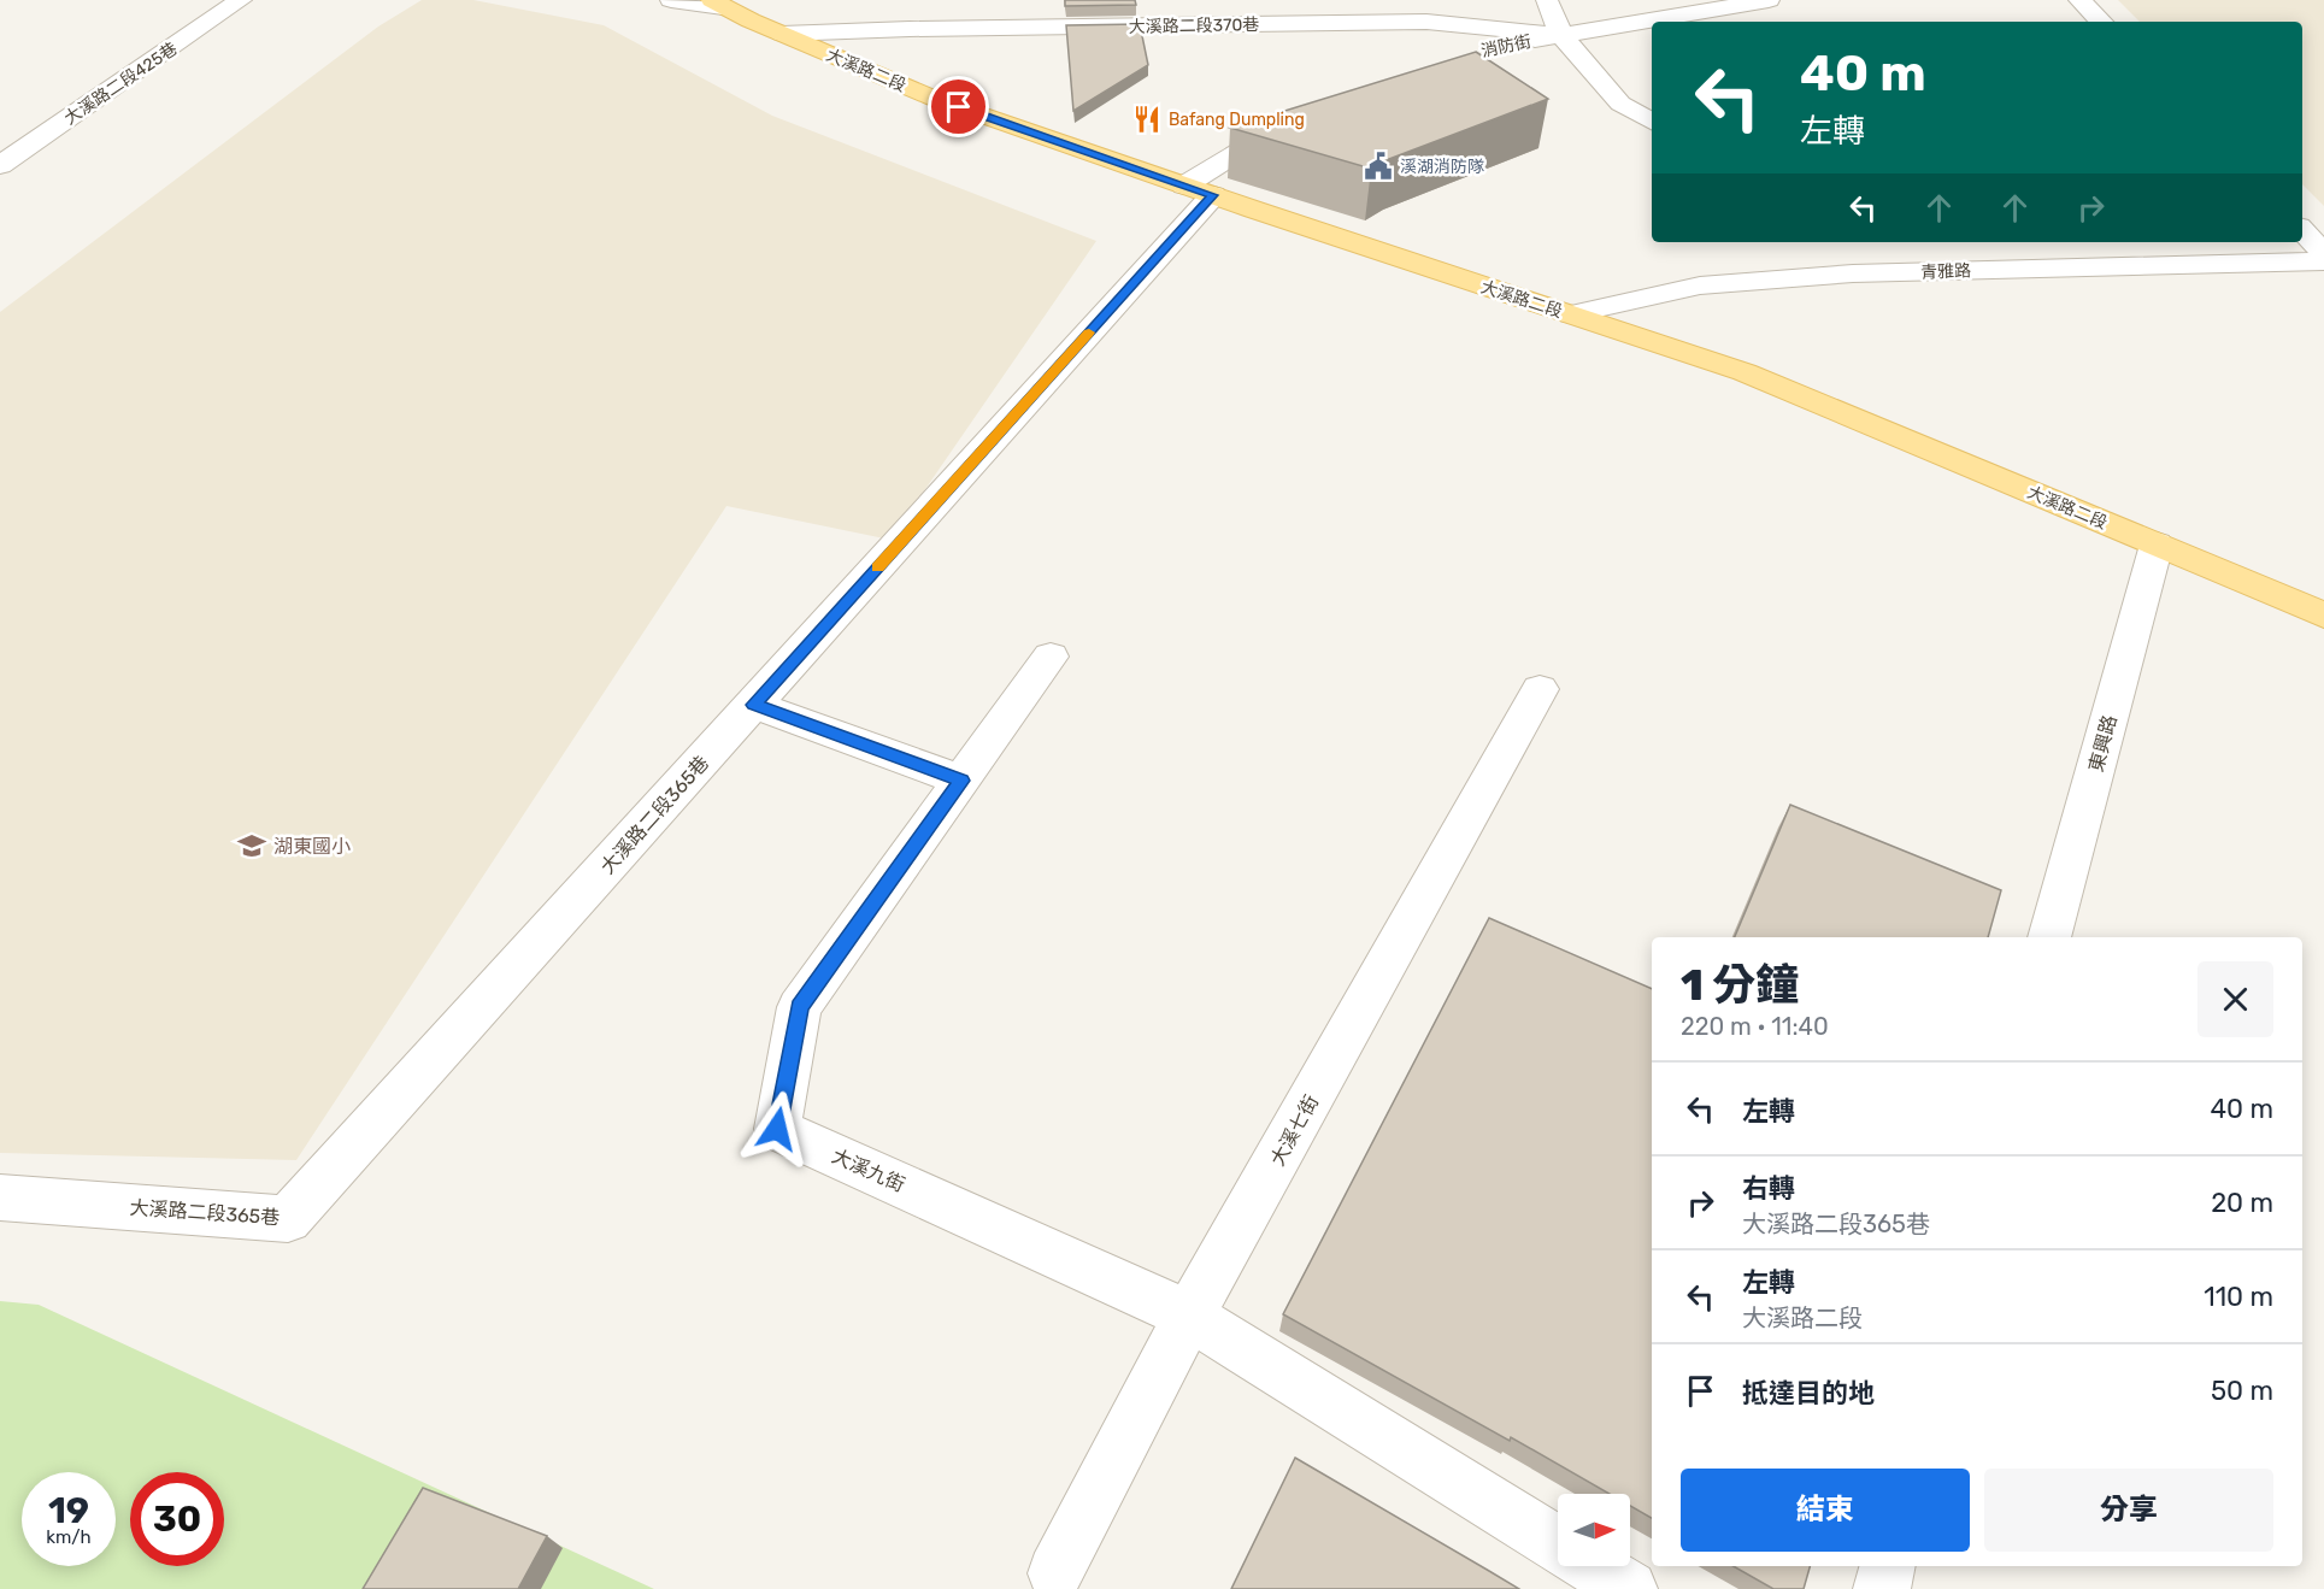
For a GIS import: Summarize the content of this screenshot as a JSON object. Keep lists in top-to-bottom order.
{
  "streets": {
    "main road": ["大溪路二段"],
    "street": [
      "大溪路二段370巷",
      "消防街",
      "大溪路二段425巷",
      "青雅路",
      "東興路",
      "大溪路二段365巷",
      "大溪七街",
      "大溪九街"
    ]
  },
  "crossings": [
    ["大溪路二段370巷", "消防街"],
    ["大溪路二段370巷", "大溪路二段"],
    ["大溪路二段", "青雅路"],
    ["大溪路二段", "東興路"],
    ["大溪路二段", "大溪路二段365巷"],
    ["大溪七街", "大溪九街"]
  ],
  "places": {
    "restaurant": ["Bafang Dumpling"],
    "public building": ["溪湖消防隊"],
    "school or university": ["湖東國小"]
  },
  "north": "right",
  "page": {
    "turn": ["40 m", "左轉"],
    "heading": ["1 分鐘", "220 m · 11:40"],
    "list": [
      {
        "name": "左轉",
        "value": "40 m"
      },
      {
        "name": "右轉",
        "note": "大溪路二段365巷",
        "value": "20 m"
      },
      {
        "name": "左轉",
        "note": "大溪路二段",
        "value": "110 m"
      },
      {
        "name": "抵達目的地",
        "value": "50 m"
      }
    ],
    "buttons": ["結束", "分享"],
    "speed": "19 km/h",
    "limit": "30"
  }
}
